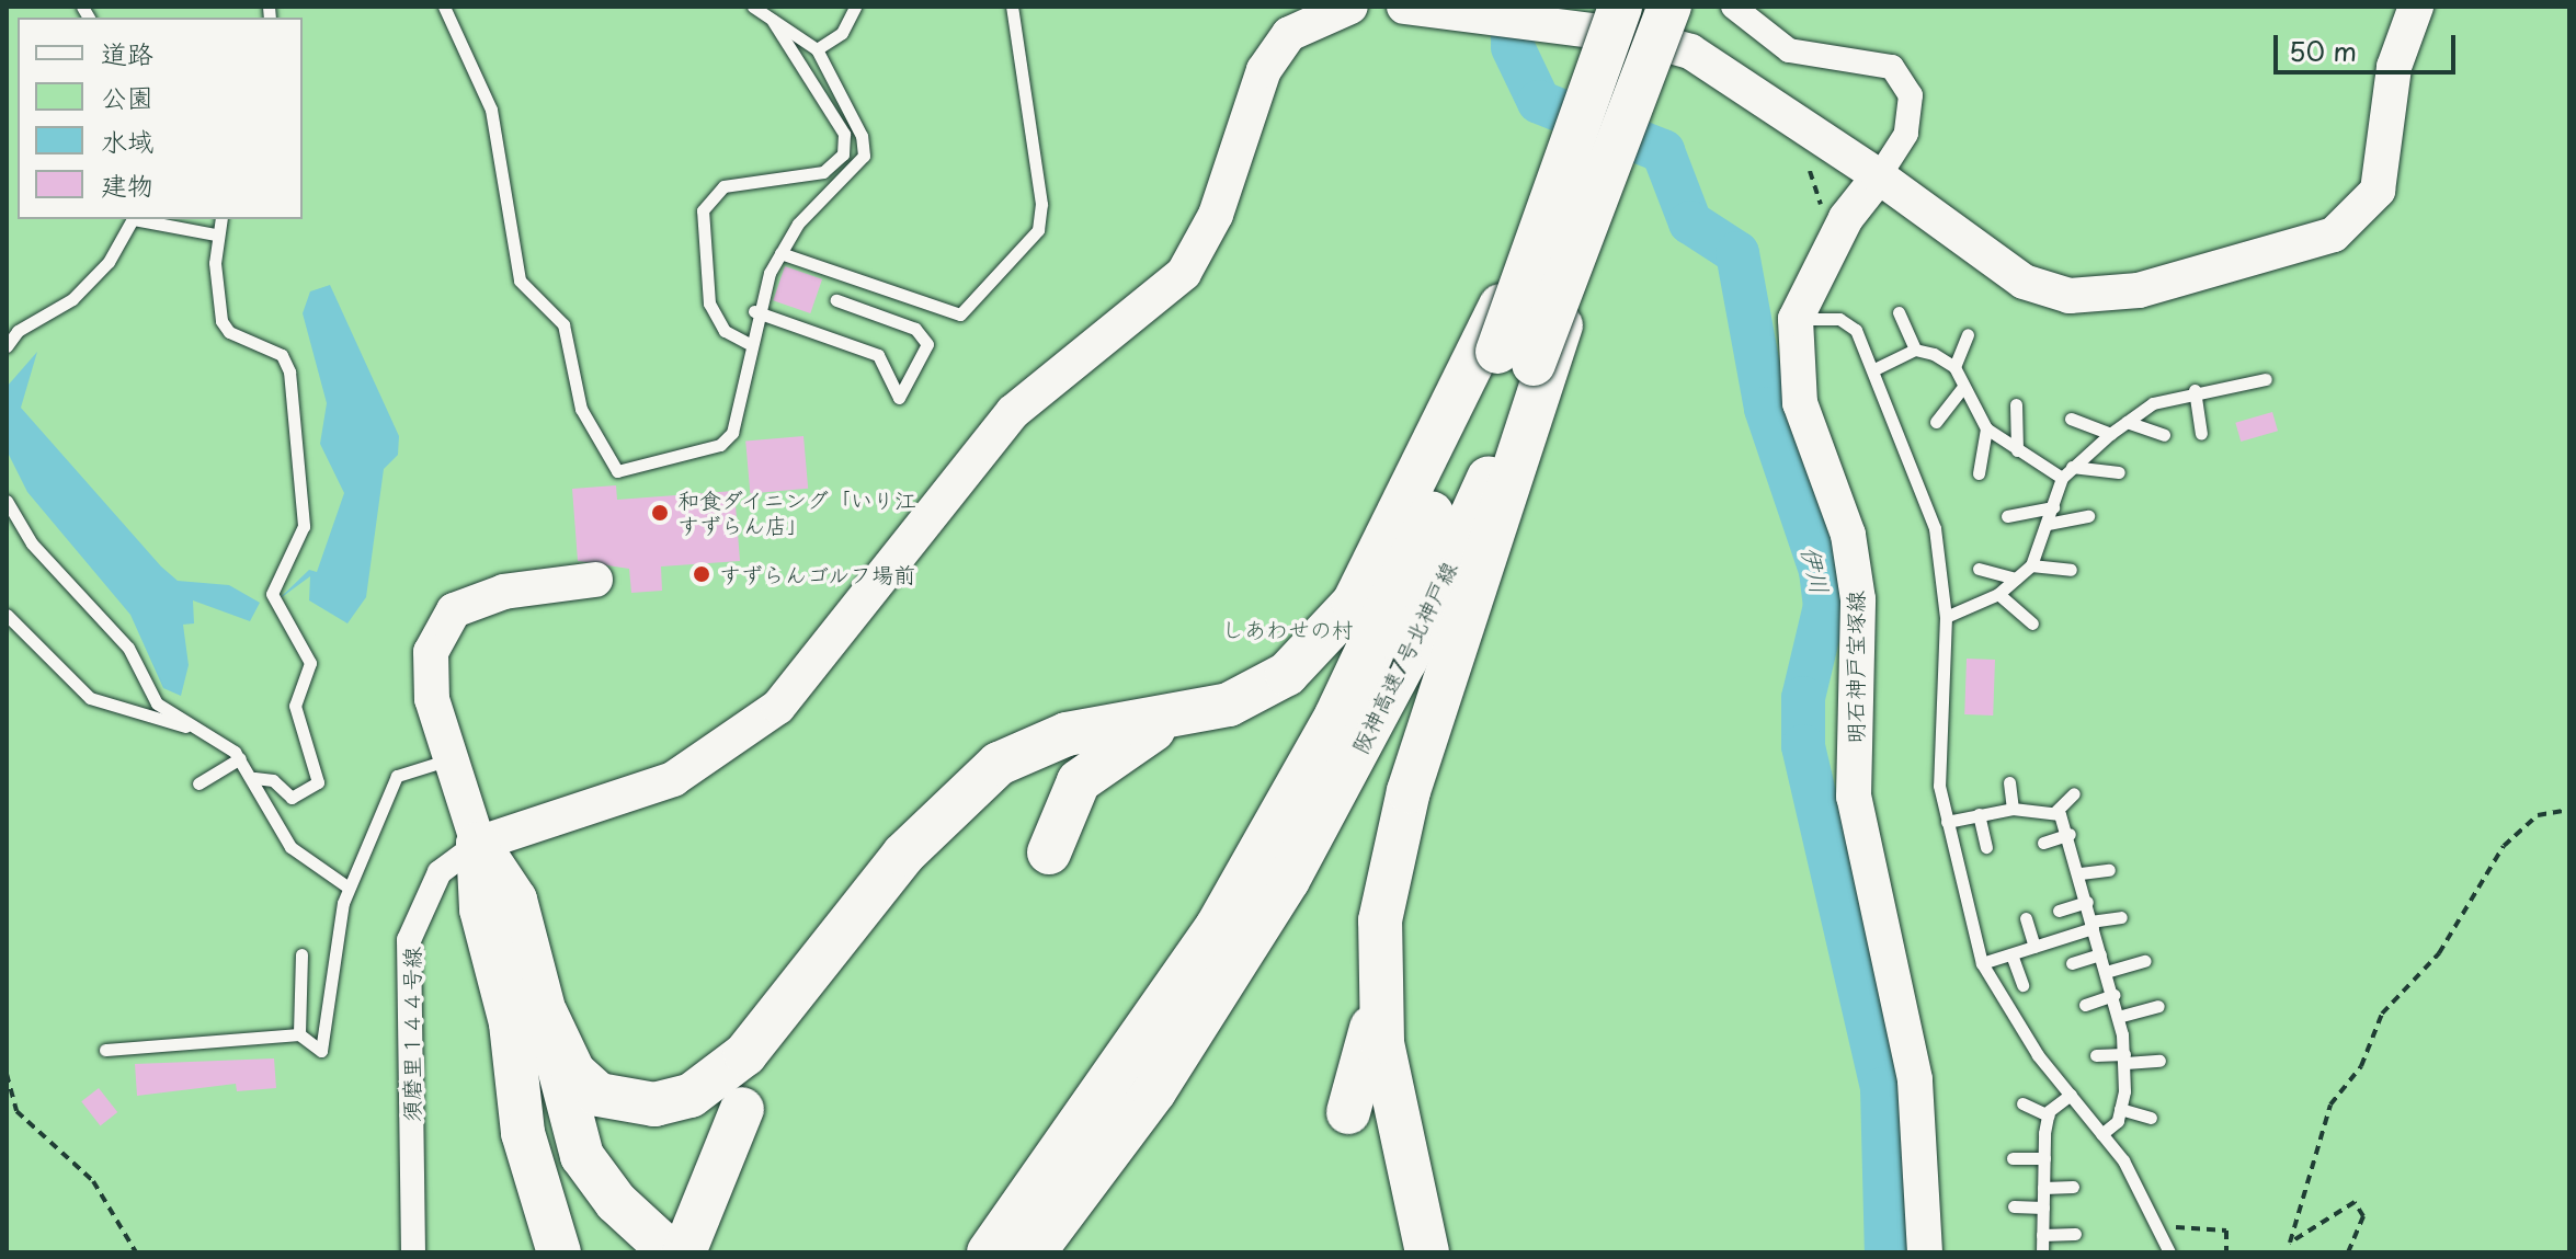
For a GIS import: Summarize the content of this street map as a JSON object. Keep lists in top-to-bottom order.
{
  "streets": {
    "highway": ["阪神高速7号北神戸線"],
    "street": ["明石神戸宝塚線", "須磨里１４４号線"]
  },
  "water": ["伊川"],
  "parks": ["しあわせの村"],
  "places": ["和食ダイニング「いり江 すずらん店」", "すずらんゴルフ場前"],
  "legend": [
    "道路",
    "公園",
    "水域",
    "建物"
  ],
  "scale_bar": "50 m"
}
